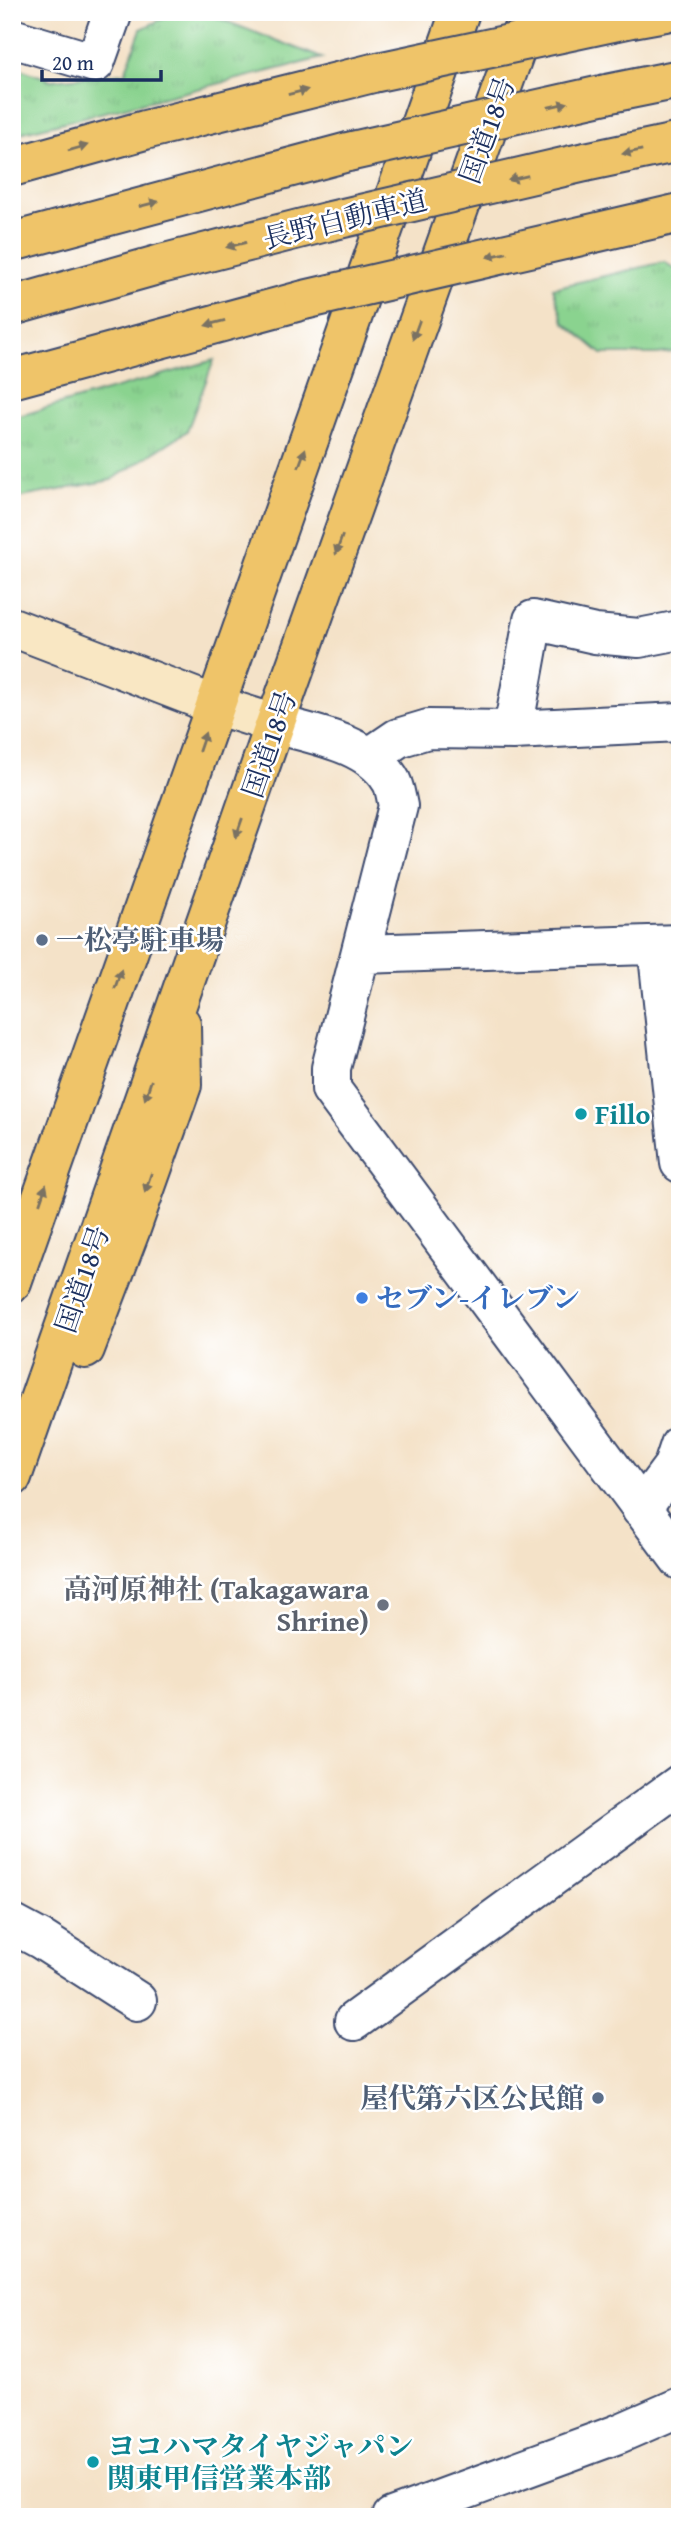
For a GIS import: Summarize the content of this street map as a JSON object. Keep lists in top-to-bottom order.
{
  "streets": {
    "highway": ["国道18号", "長野自動車道"]
  },
  "places": [
    "一松亭駐車場",
    "Fillo",
    "セブン-イレブン",
    "高河原神社 (Takagawara Shrine)",
    "屋代第六区公民館",
    "ヨコハマタイヤジャパン 関東甲信営業本部"
  ],
  "scale_bar": "20 m"
}
